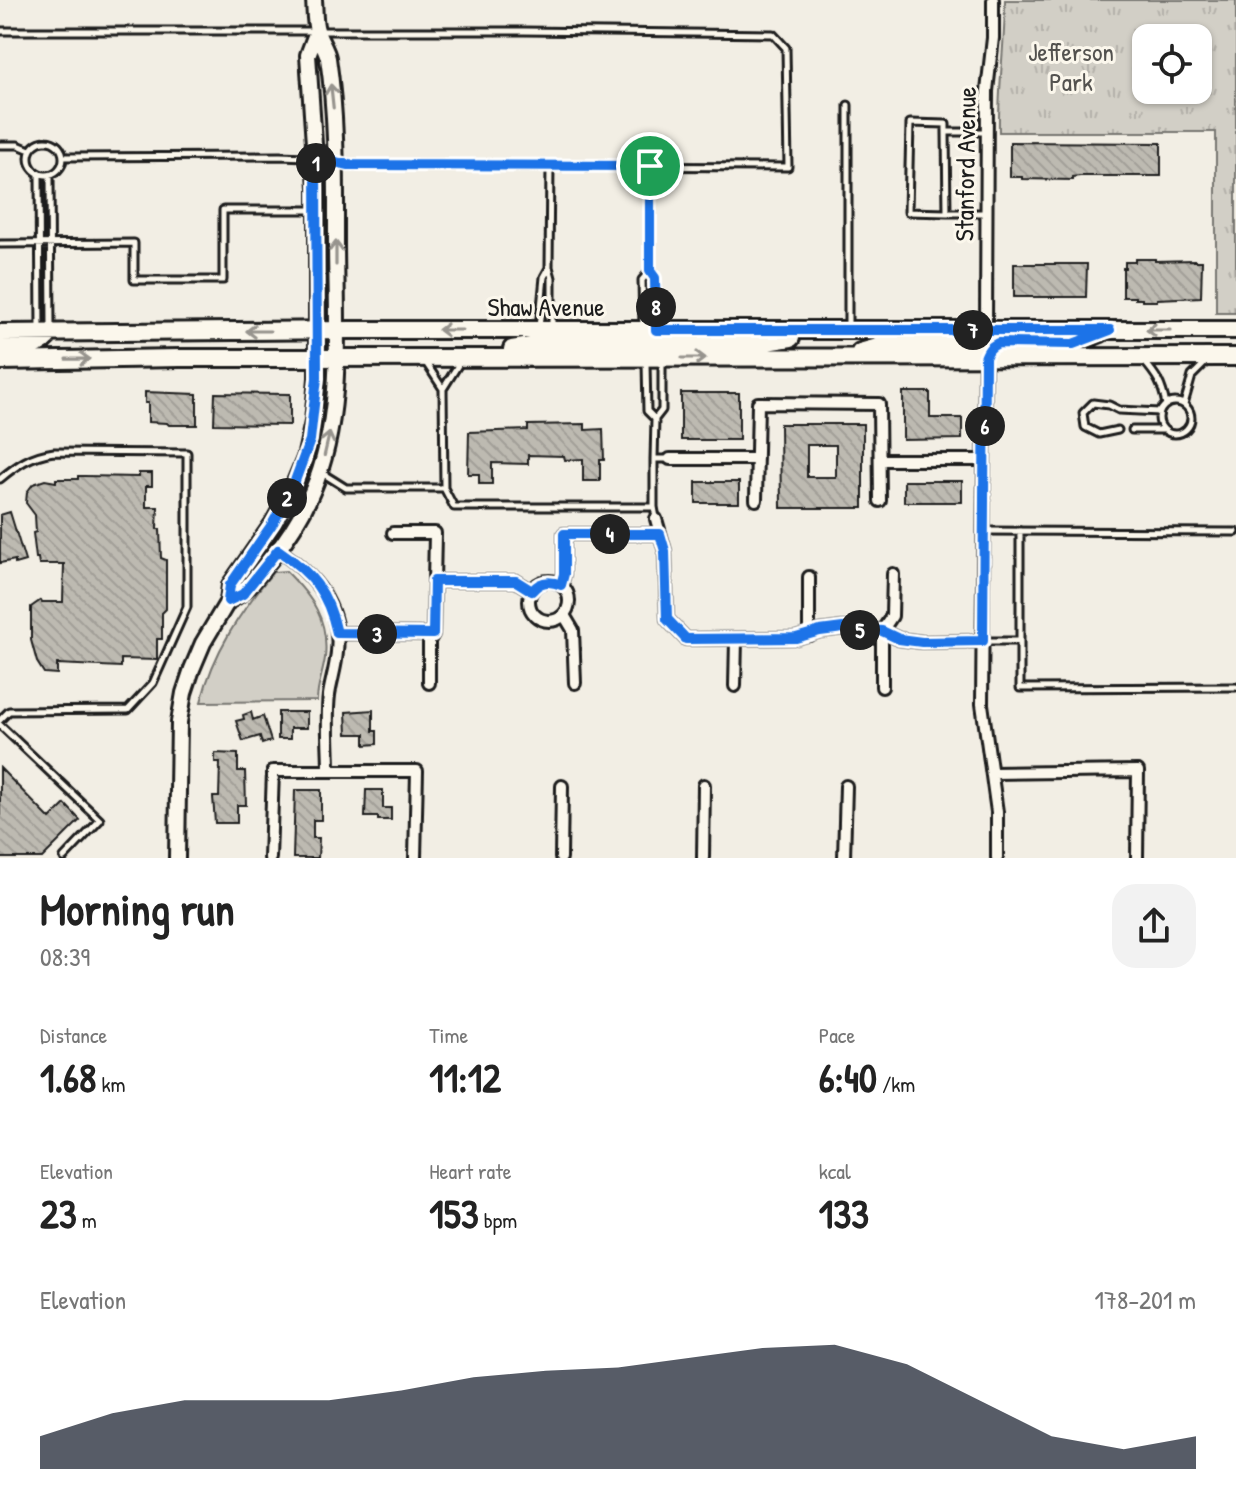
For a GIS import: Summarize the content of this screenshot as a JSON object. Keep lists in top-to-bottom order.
{
  "streets": {
    "main road": ["Shaw Avenue"],
    "street": ["Stanford Avenue"]
  },
  "crossings": [
    ["Stanford Avenue", "Shaw Avenue"]
  ],
  "parks": ["Jefferson Park"],
  "page": {
    "pins": [
      "1",
      "8",
      "7",
      "6",
      "2",
      "4",
      "5",
      "3"
    ],
    "heading": ["Morning run", "08:39"],
    "stats": [
      ["Distance", "1.68 km"],
      ["Time", "11:12"],
      ["Pace", "6:40 /km"],
      ["Elevation", "23 m"],
      ["Heart rate", "153 bpm"],
      ["kcal", "133"]
    ],
    "chart": ["Elevation", "178–201 m"]
  }
}
